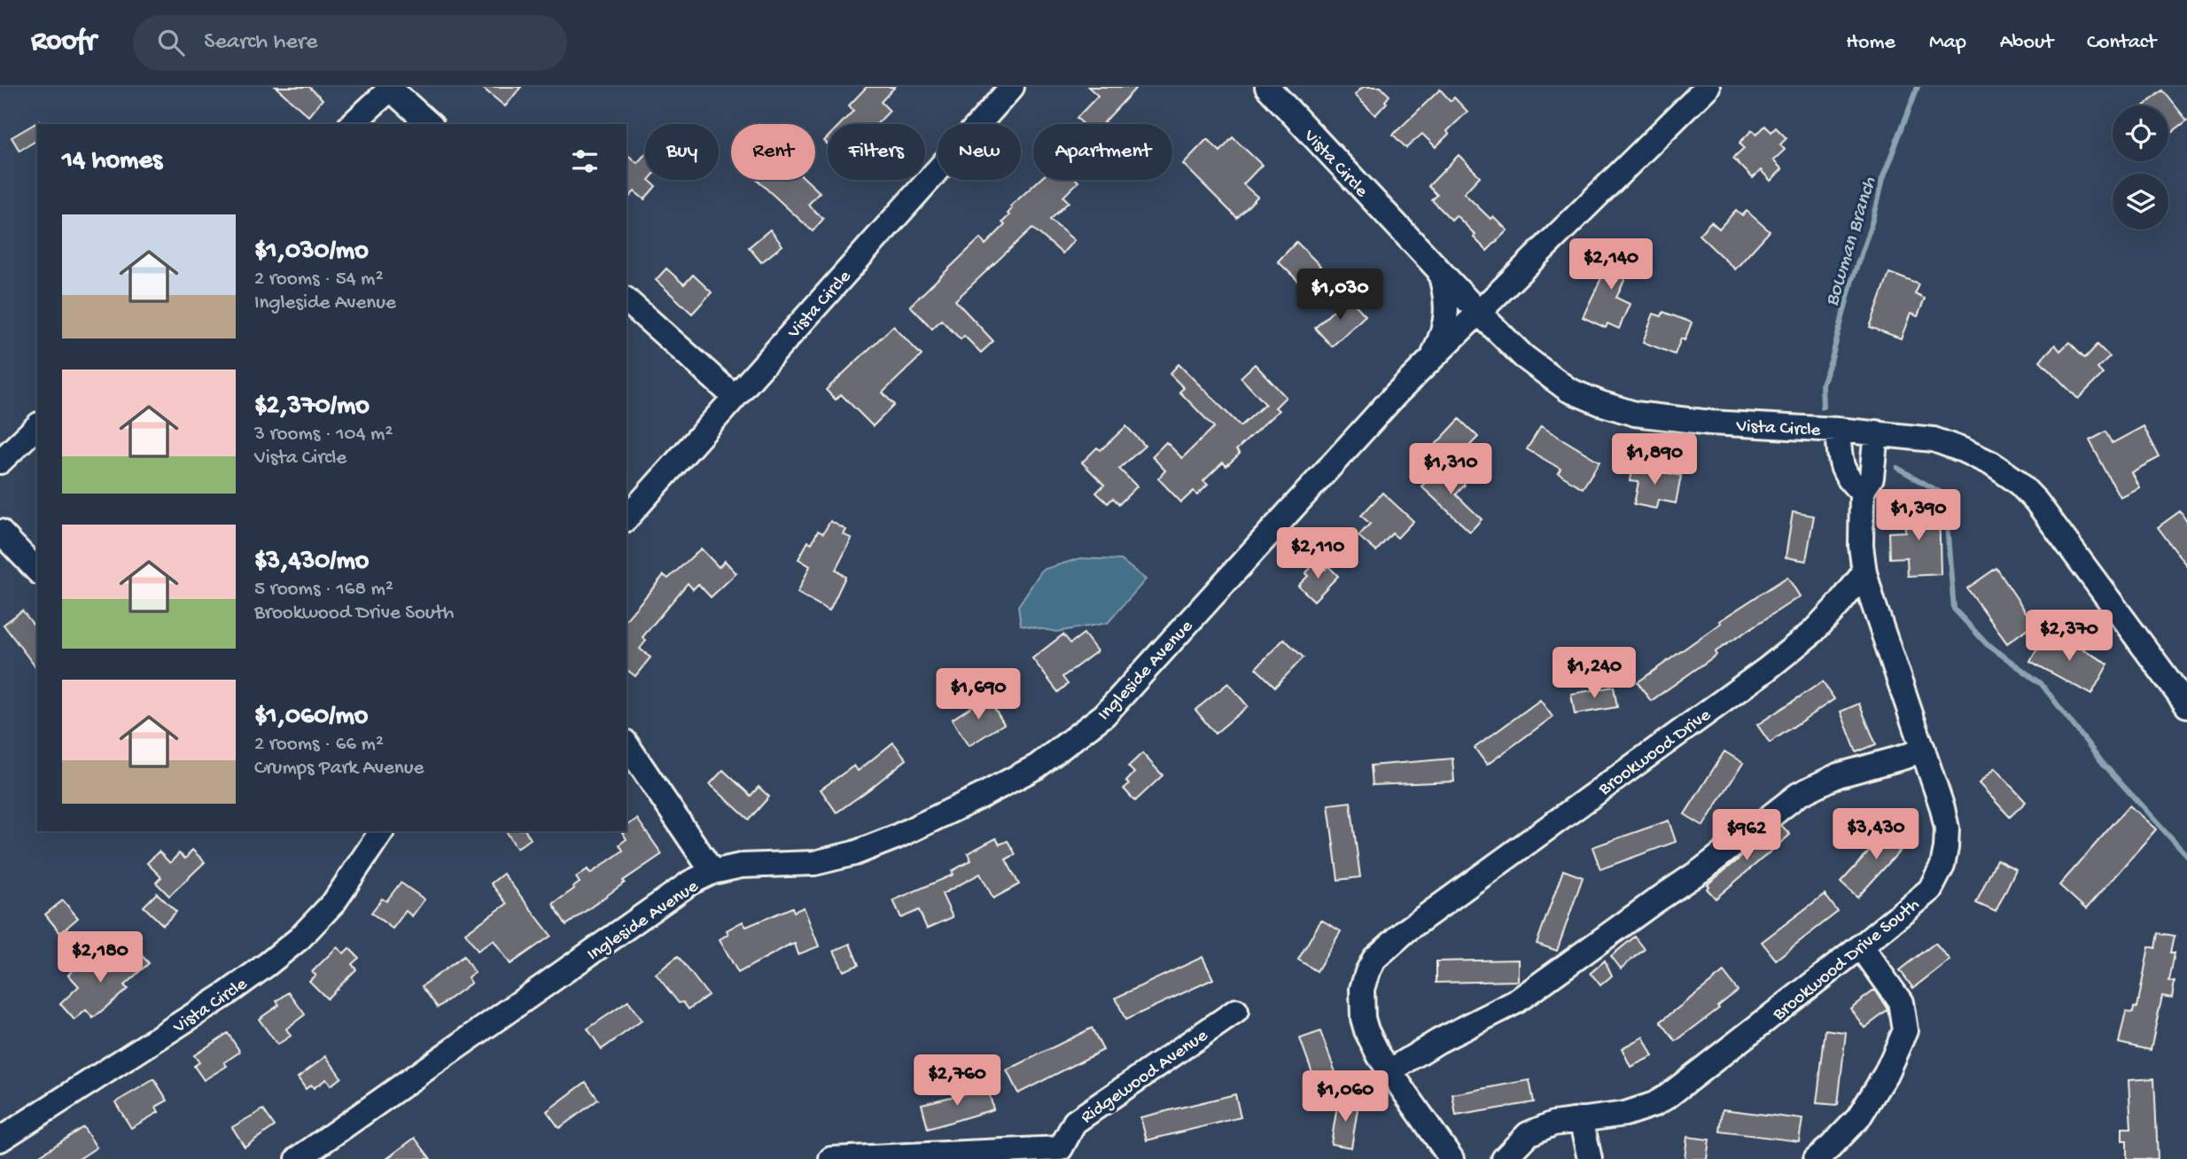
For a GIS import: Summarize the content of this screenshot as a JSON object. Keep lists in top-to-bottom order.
{
  "streets": {
    "street": [
      "Vista Circle",
      "Ingleside Avenue",
      "Brookwood Drive",
      "Brookwood Drive South",
      "Ridgewood Avenue"
    ]
  },
  "crossings": [
    ["Vista Circle", "Ingleside Avenue"],
    ["Brookwood Drive", "Brookwood Drive South"]
  ],
  "water": ["Bowman Branch"],
  "page": {
    "header": "Roofr",
    "search": "Search here",
    "nav": [
      "Home",
      "Map",
      "About",
      "Contact"
    ],
    "chip": [
      "Buy",
      "Rent",
      "Filters",
      "New",
      "Apartment"
    ],
    "heading": "14 homes",
    "list": [
      {
        "name": "$1,030/mo",
        "note": "2 rooms · 54 m² · Ingleside Avenue"
      },
      {
        "name": "$2,370/mo",
        "note": "3 rooms · 104 m² · Vista Circle"
      },
      {
        "name": "$3,430/mo",
        "note": "5 rooms · 168 m² · Brookwood Drive South"
      },
      {
        "name": "$1,060/mo",
        "note": "2 rooms · 66 m² · Crumps Park Avenue"
      }
    ],
    "price": [
      "$2,140",
      "$1,030",
      "$1,890",
      "$1,310",
      "$1,390",
      "$2,110",
      "$2,370",
      "$1,240",
      "$1,690",
      "$3,430",
      "$962",
      "$2,180",
      "$2,760",
      "$1,060"
    ]
  }
}
